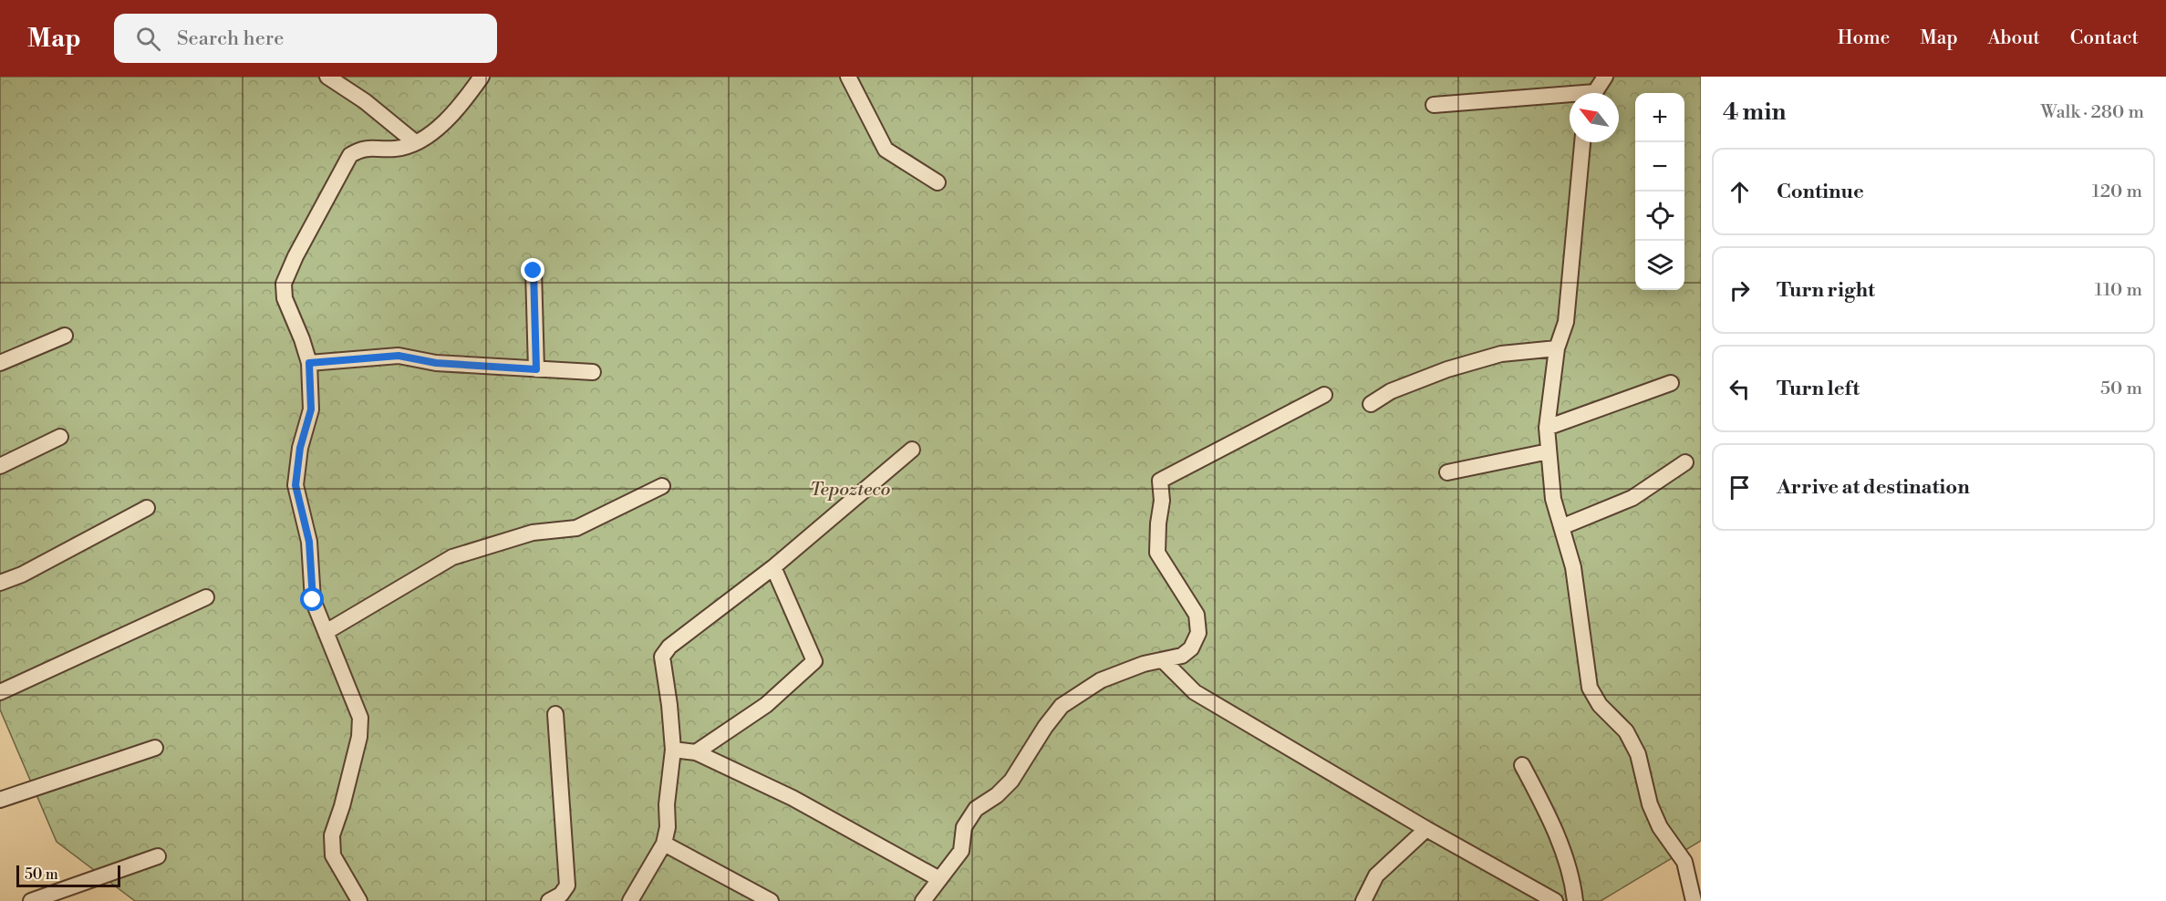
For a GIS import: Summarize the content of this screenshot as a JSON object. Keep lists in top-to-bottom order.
{
  "parks": ["Tepozteco"],
  "scale_bar": "50 m",
  "north": "top left",
  "page": {
    "header": "Map",
    "search": "Search here",
    "nav": [
      "Home",
      "Map",
      "About",
      "Contact"
    ],
    "heading": ["4 min", "Walk · 280 m"],
    "map_buttons": ["+", "−"],
    "list": [
      ["Continue", "120 m"],
      ["Turn right", "110 m"],
      ["Turn left", "50 m"],
      "Arrive at destination"
    ],
    "scale": "50 m"
  }
}
